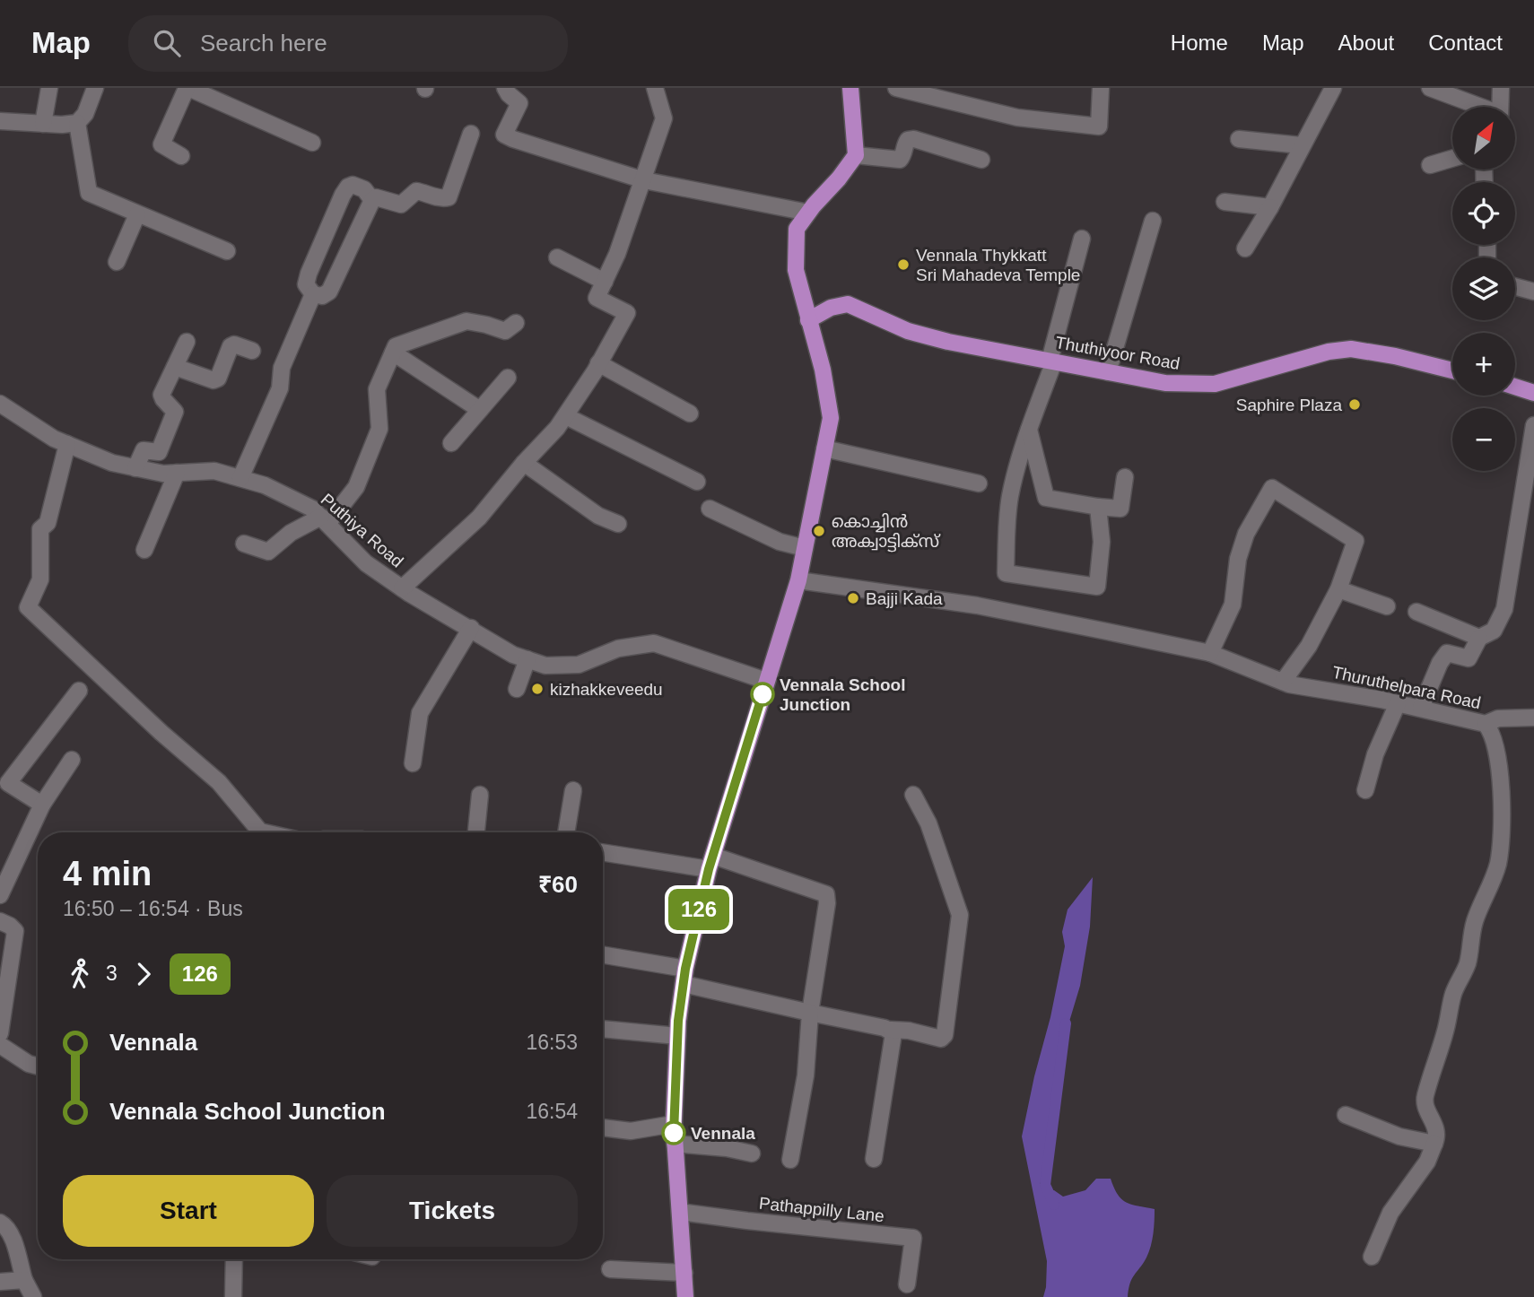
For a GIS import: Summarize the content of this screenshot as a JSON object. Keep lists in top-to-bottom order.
{
  "streets": {
    "main road": ["Thuthiyoor Road"],
    "street": ["Puthiya Road", "Thuruthelpara Road", "Pathappilly Lane"]
  },
  "places": [
    "Vennala Thykkatt Sri Mahadeva Temple",
    "Saphire Plaza",
    "കൊച്ചിൻ അക്വാട്ടിക്സ്",
    "Bajji Kada",
    "kizhakkeveedu",
    "Vennala School Junction",
    "Vennala"
  ],
  "lines": ["bus line 126"],
  "north": "top right",
  "page": {
    "header": "Map",
    "search": "Search here",
    "nav": [
      "Home",
      "Map",
      "About",
      "Contact"
    ],
    "on_map": "126",
    "map_buttons": ["+", "−"],
    "heading": ["4 min", "16:50 – 16:54 · Bus", "₹60"],
    "legs": ["3", "126"],
    "list": [
      {
        "name": "Vennala",
        "value": "16:53"
      },
      {
        "name": "Vennala School Junction",
        "value": "16:54"
      }
    ],
    "buttons": ["Start", "Tickets"]
  }
}
